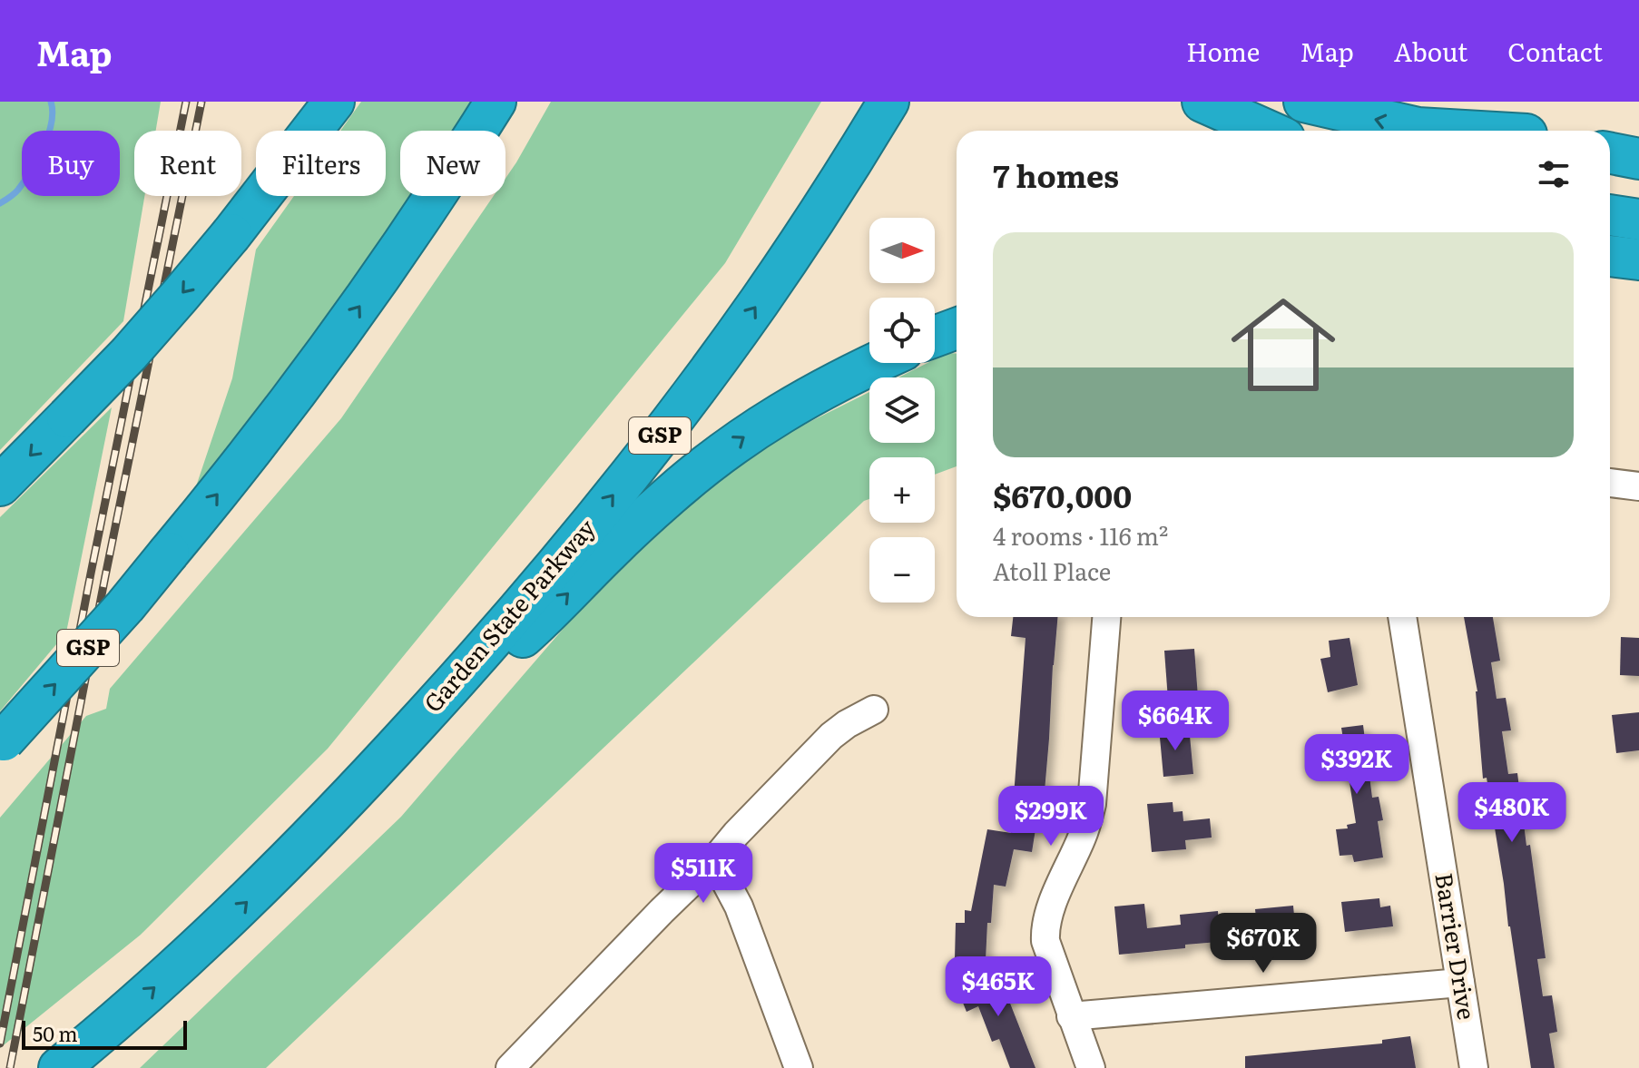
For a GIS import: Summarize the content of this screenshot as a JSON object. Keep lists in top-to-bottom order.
{
  "streets": {
    "highway": ["GSP", "Garden State Parkway"],
    "street": ["Barrier Drive"]
  },
  "scale_bar": "50 m",
  "north": "right",
  "page": {
    "header": "Map",
    "nav": [
      "Home",
      "Map",
      "About",
      "Contact"
    ],
    "chip": [
      "Buy",
      "Rent",
      "Filters",
      "New"
    ],
    "heading": "7 homes",
    "map_buttons": ["+", "−"],
    "list": [
      {
        "name": "$670,000",
        "note": "4 rooms · 116 m² · Atoll Place"
      }
    ],
    "price": [
      "$664K",
      "$392K",
      "$480K",
      "$299K",
      "$511K",
      "$670K",
      "$465K"
    ],
    "scale": "50 m"
  }
}
